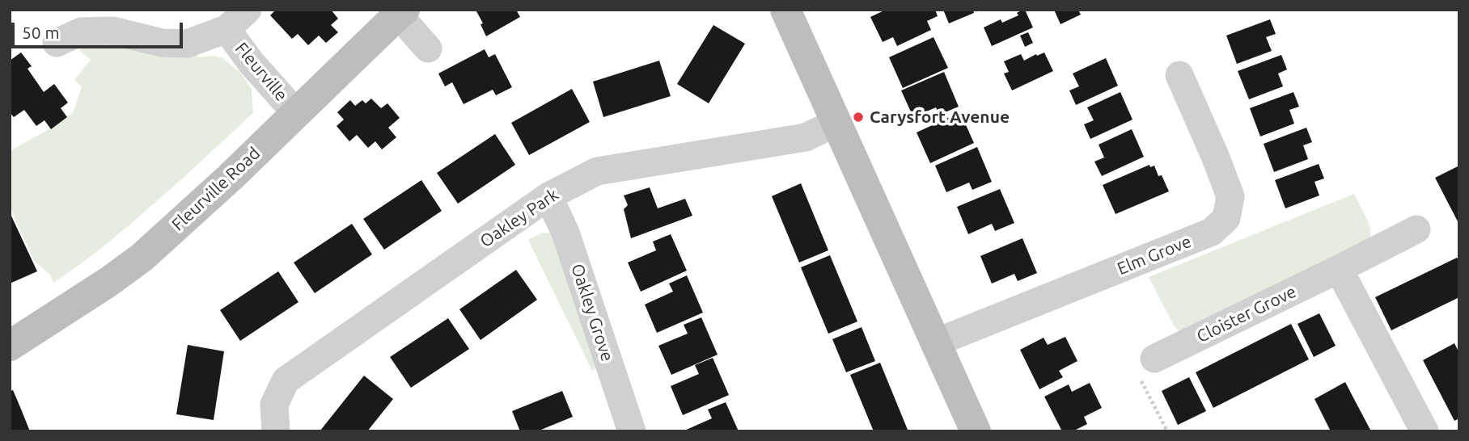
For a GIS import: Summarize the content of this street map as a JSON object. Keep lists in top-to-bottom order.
{
  "streets": {
    "street": [
      "Fleurville",
      "Fleurville Road",
      "Oakley Park",
      "Elm Grove",
      "Oakley Grove",
      "Cloister Grove"
    ]
  },
  "crossings": [
    ["Fleurville", "Fleurville Road"],
    ["Oakley Park", "Oakley Grove"]
  ],
  "places": ["Carysfort Avenue"],
  "scale_bar": "50 m"
}
